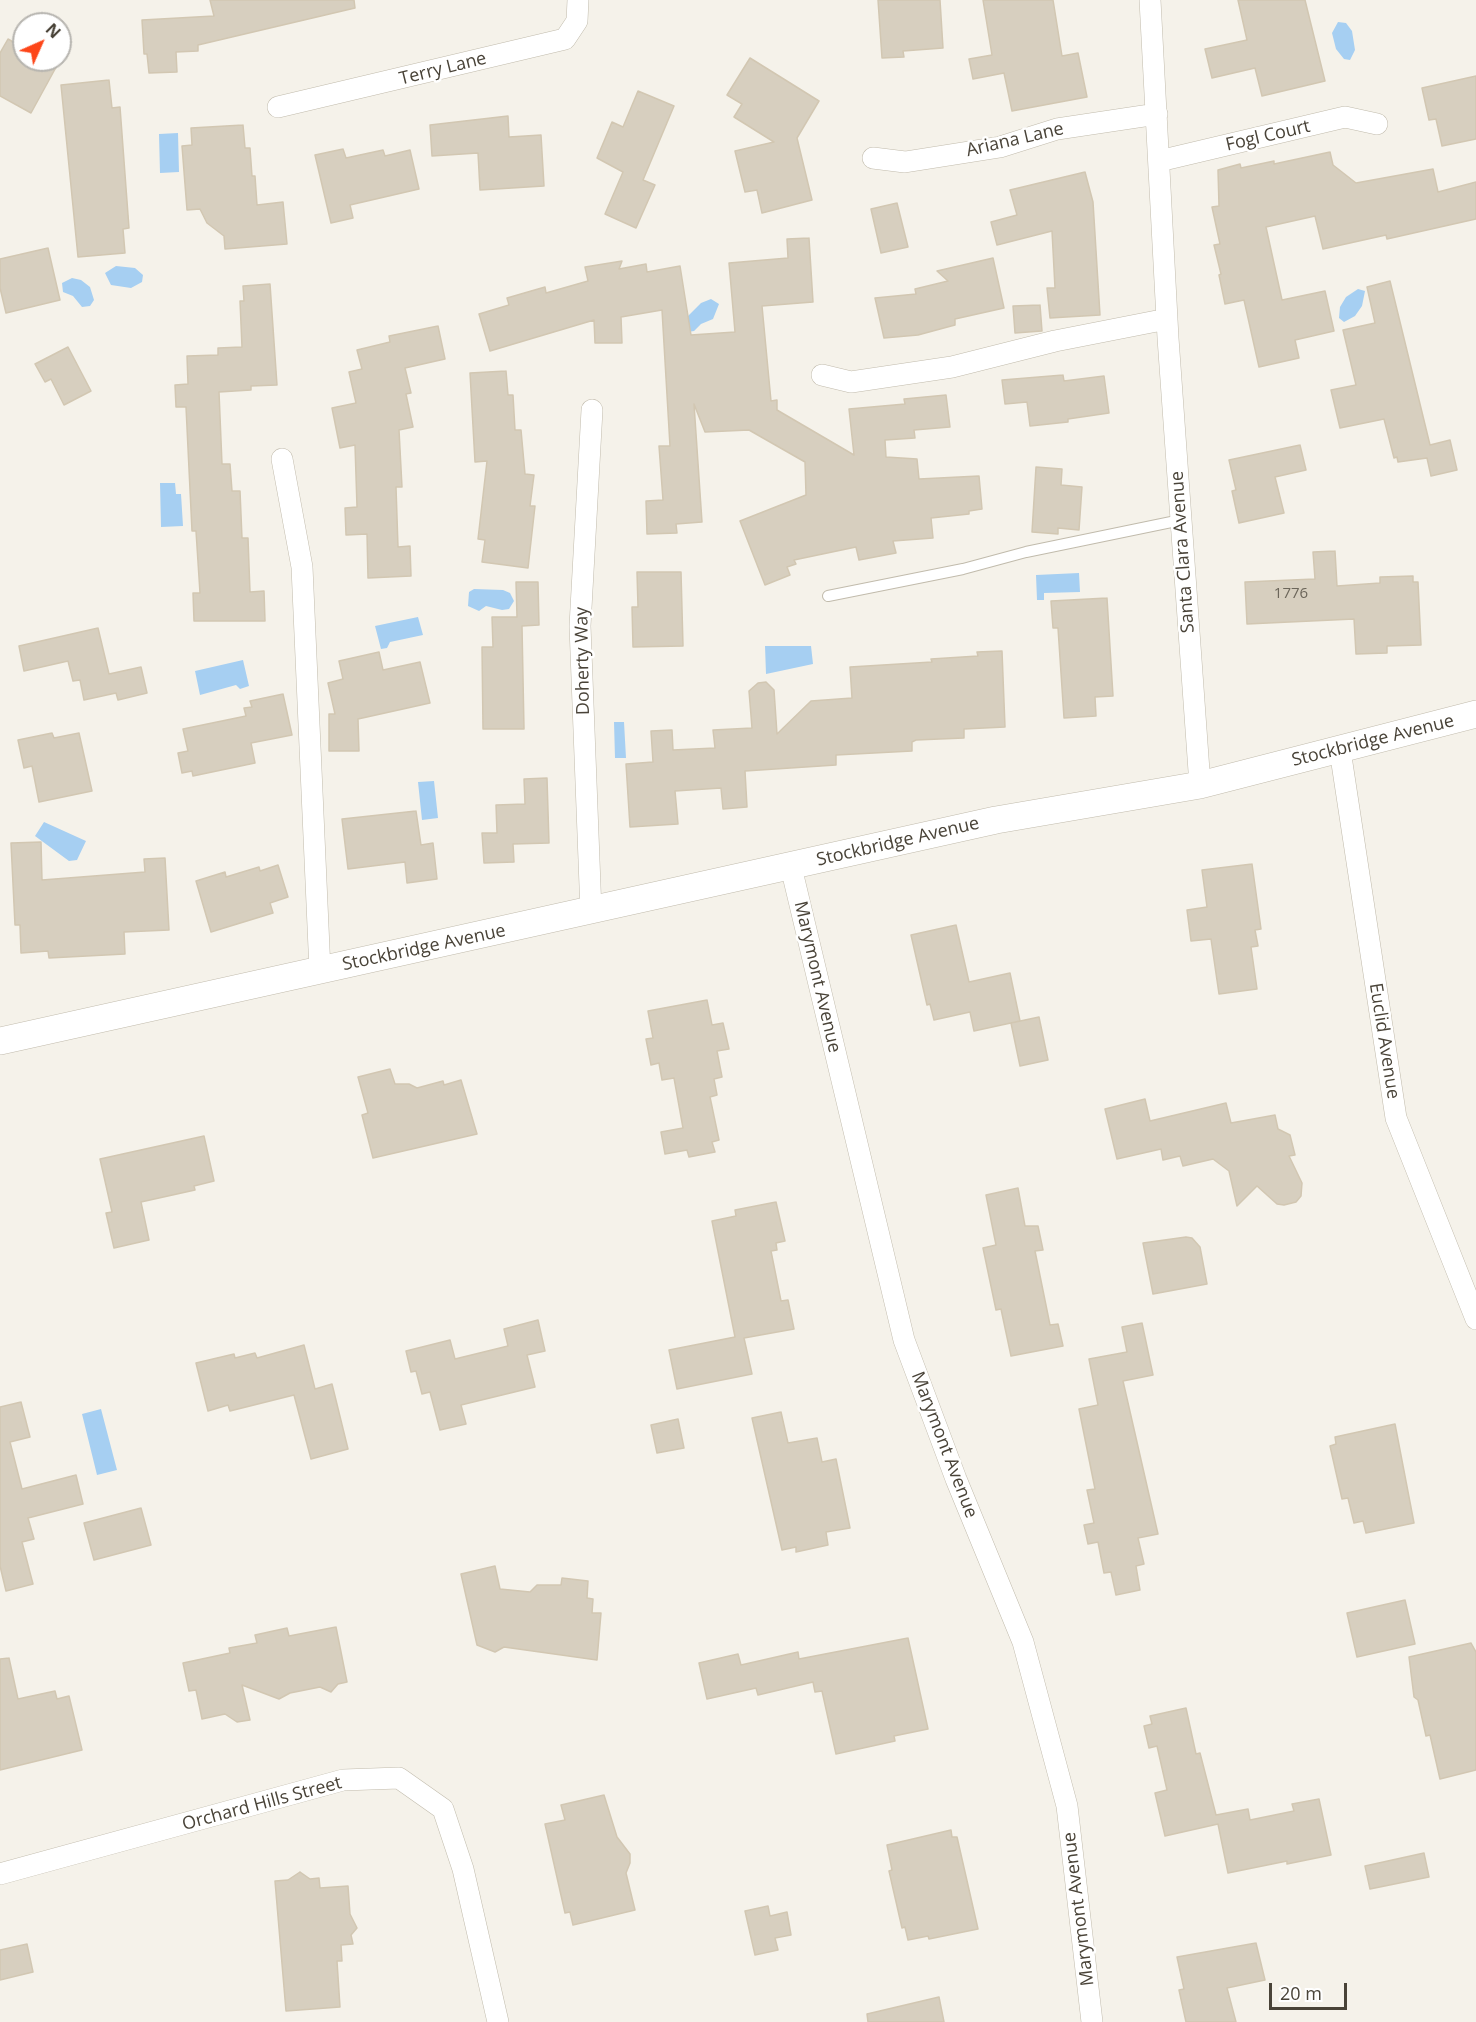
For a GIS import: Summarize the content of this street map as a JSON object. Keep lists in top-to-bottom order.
{
  "streets": {
    "street": [
      "Terry Lane",
      "Fogl Court",
      "Ariana Lane",
      "Santa Clara Avenue",
      "Doherty Way",
      "Stockbridge Avenue",
      "Marymont Avenue",
      "Euclid Avenue",
      "Orchard Hills Street"
    ]
  },
  "crossings": [
    ["Fogl Court", "Santa Clara Avenue"],
    ["Ariana Lane", "Santa Clara Avenue"],
    ["Santa Clara Avenue", "Stockbridge Avenue"],
    ["Doherty Way", "Stockbridge Avenue"],
    ["Stockbridge Avenue", "Marymont Avenue"],
    ["Stockbridge Avenue", "Euclid Avenue"]
  ],
  "house_numbers": ["1776"],
  "scale_bar": "20 m",
  "north": "top right"
}
